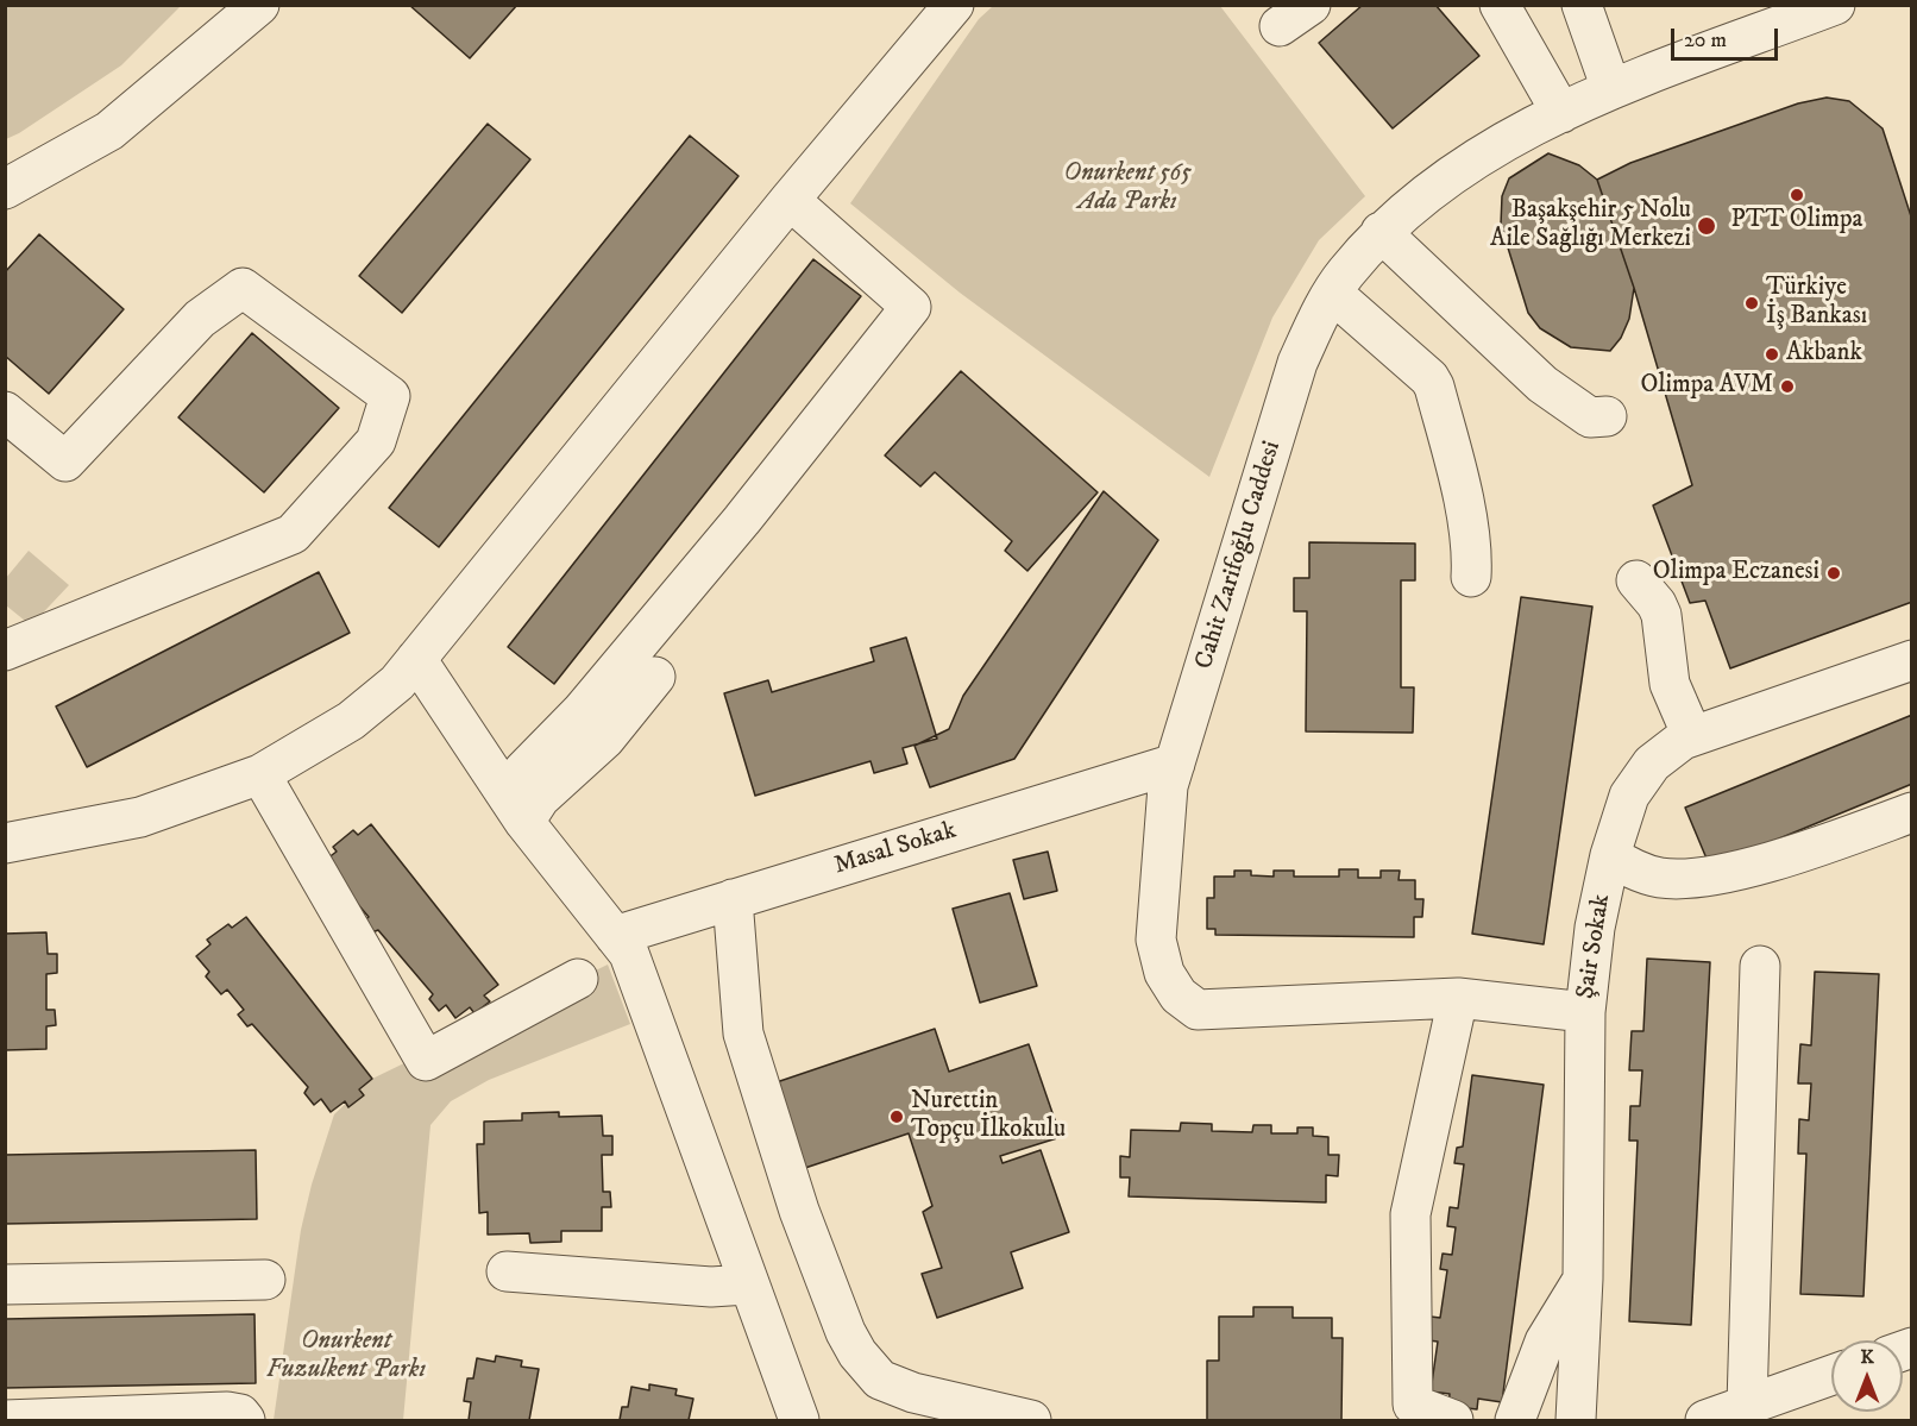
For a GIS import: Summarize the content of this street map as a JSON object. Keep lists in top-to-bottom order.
{
  "streets": {
    "street": ["Cahit Zarifoğlu Caddesi", "Masal Sokak", "Şair Sokak"]
  },
  "crossings": [
    ["Cahit Zarifoğlu Caddesi", "Masal Sokak"],
    ["Cahit Zarifoğlu Caddesi", "Şair Sokak"]
  ],
  "parks": ["Onurkent 565 Ada Parkı", "Onurkent Fuzulkent Parkı"],
  "places": [
    "PTT Olimpa",
    "Başakşehir 5 Nolu Aile Sağlığı Merkezi",
    "Türkiye İş Bankası",
    "Akbank",
    "Olimpa AVM",
    "Olimpa Eczanesi",
    "Nurettin Topçu İlkokulu"
  ],
  "scale_bar": "20 m",
  "north": "top"
}
